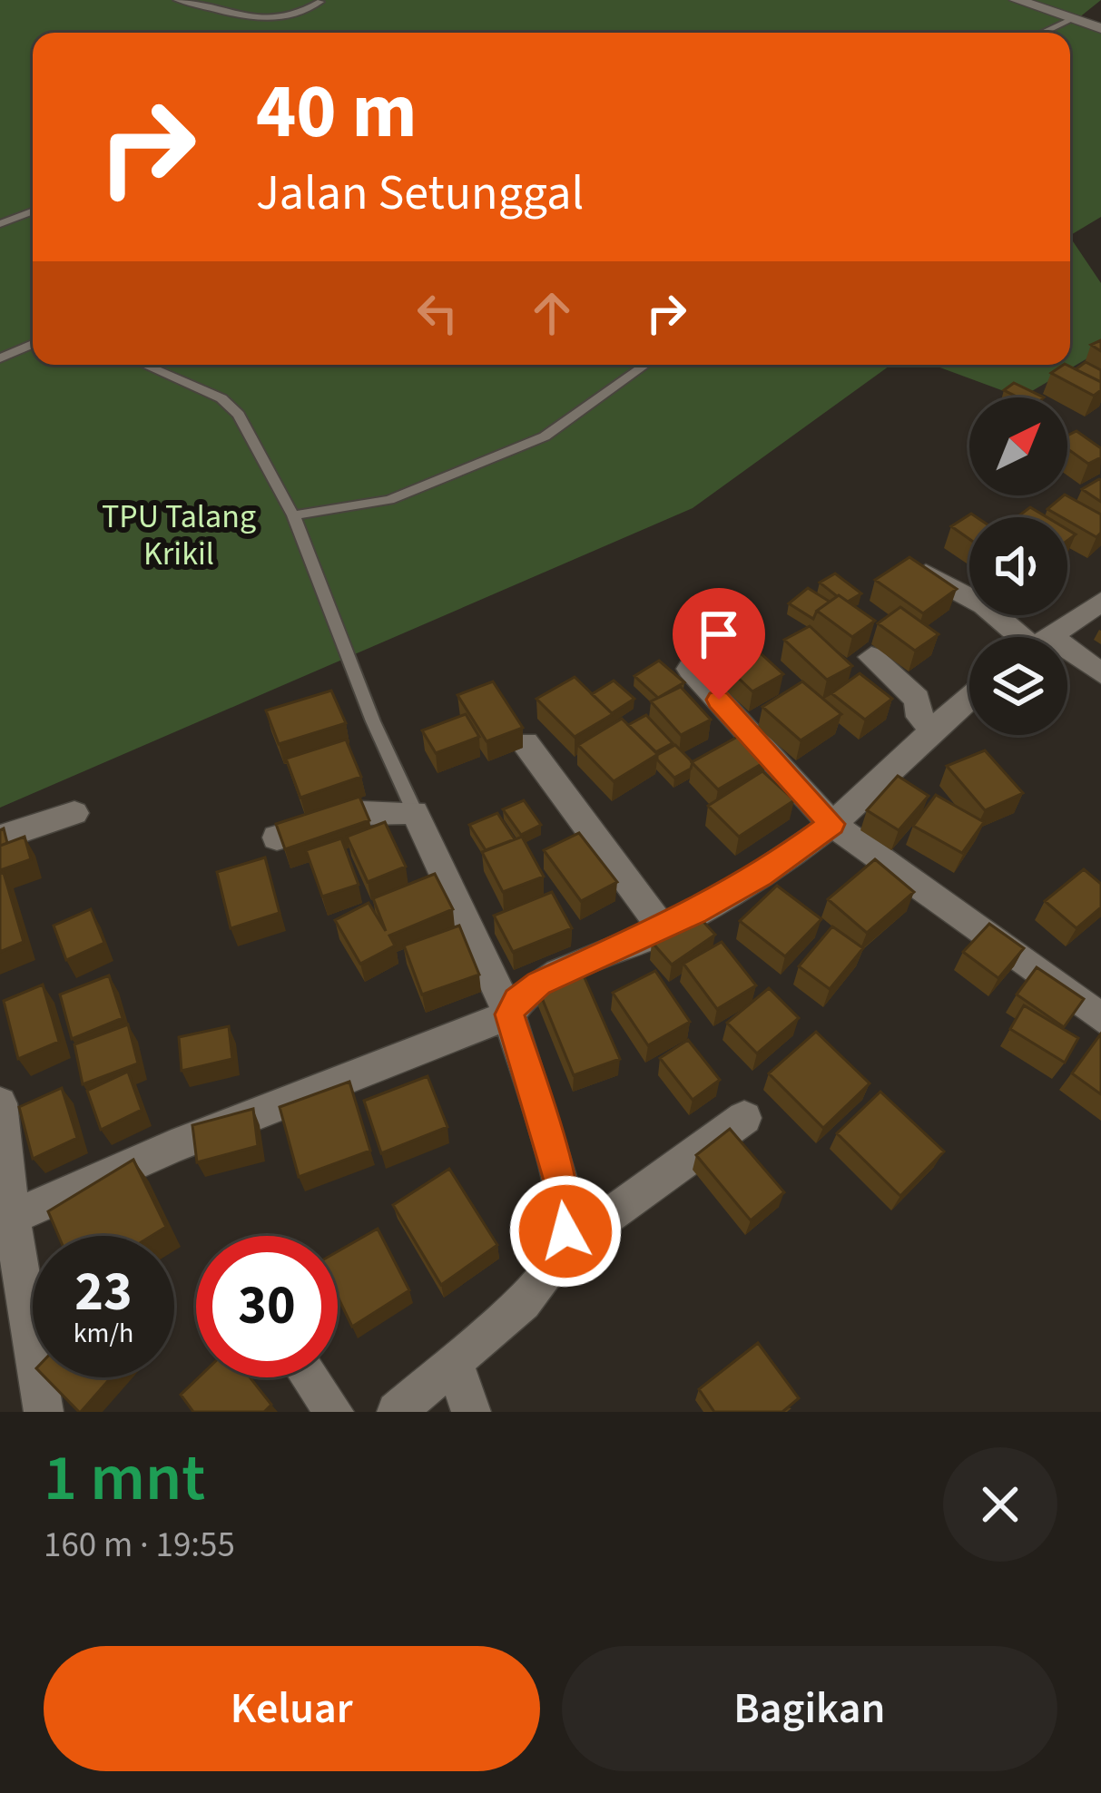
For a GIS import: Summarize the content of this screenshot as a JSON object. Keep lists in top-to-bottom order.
{
  "parks": ["TPU Talang Krikil"],
  "north": "top right",
  "page": {
    "turn": ["40 m", "Jalan Setunggal"],
    "speed": "23 km/h",
    "limit": "30",
    "heading": ["1 mnt", "160 m · 19:55"],
    "buttons": ["Keluar", "Bagikan"]
  }
}
